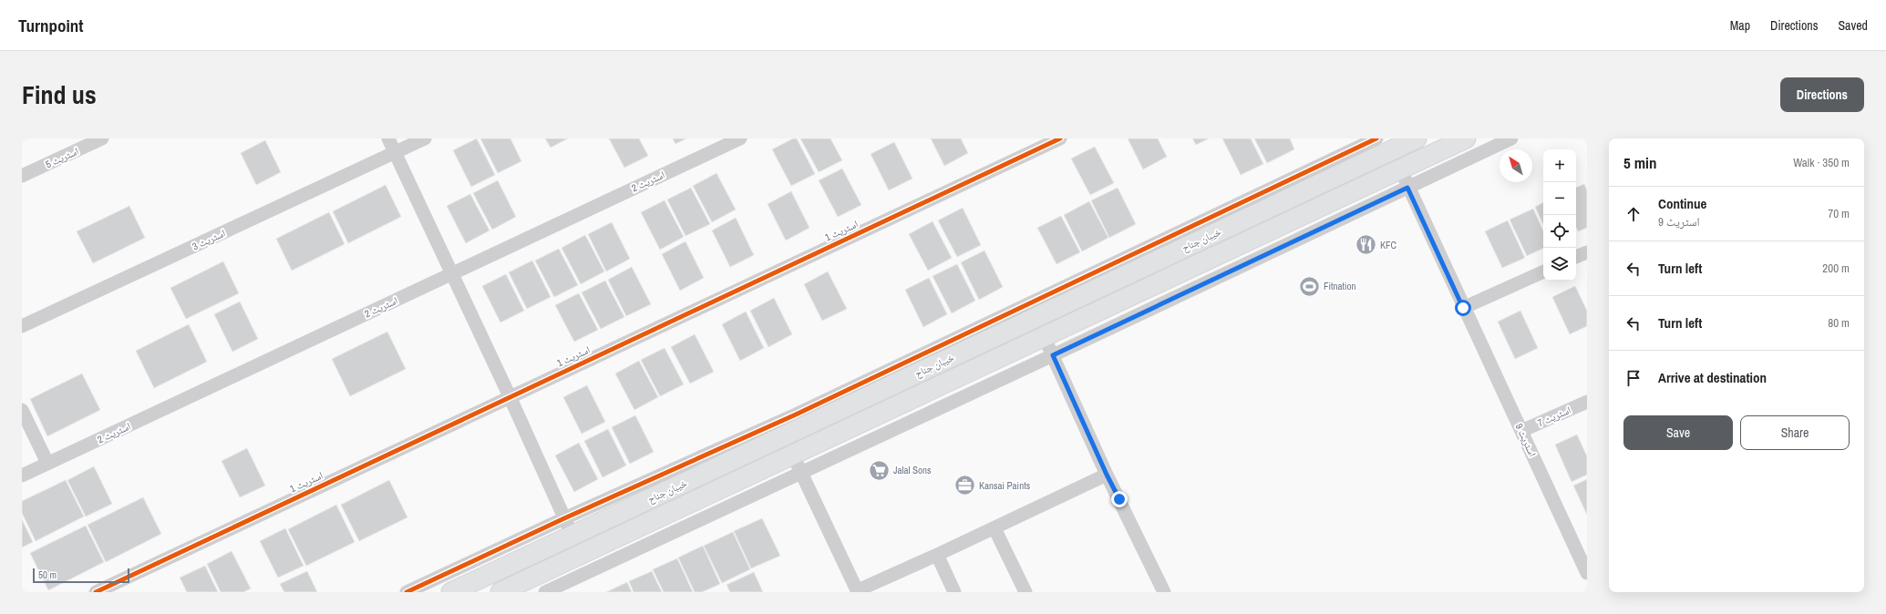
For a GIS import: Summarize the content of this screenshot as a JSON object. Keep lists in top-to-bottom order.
{
  "streets": {
    "main road": ["خیبان جناح"],
    "street": [
      "اسٹریٹ 5",
      "اسٹریٹ 2",
      "اسٹریٹ 1",
      "اسٹریٹ 3",
      "اسٹریٹ 7",
      "اسٹریٹ 9"
    ]
  },
  "crossings": [
    ["خیبان جناح", "اسٹریٹ 9"],
    ["اسٹریٹ 7", "اسٹریٹ 9"]
  ],
  "places": {
    "restaurant": ["KFC"],
    "sports": ["Fitnation"],
    "supermarket": ["Jalal Sons"],
    "office": ["Kansai Paints"]
  },
  "scale_bar": "50 m",
  "north": "top left",
  "page": {
    "header": "Turnpoint",
    "nav": ["Map", "Directions", "Saved"],
    "title": "Find us",
    "buttons": [
      "Directions",
      ["Save", "Share"]
    ],
    "heading": ["5 min", "Walk · 350 m"],
    "map_buttons": ["+", "−"],
    "list": [
      ["Continue", "اسٹریٹ 9", "70 m"],
      ["Turn left", "200 m"],
      ["Turn left", "80 m"],
      "Arrive at destination"
    ],
    "scale": "50 m"
  }
}
